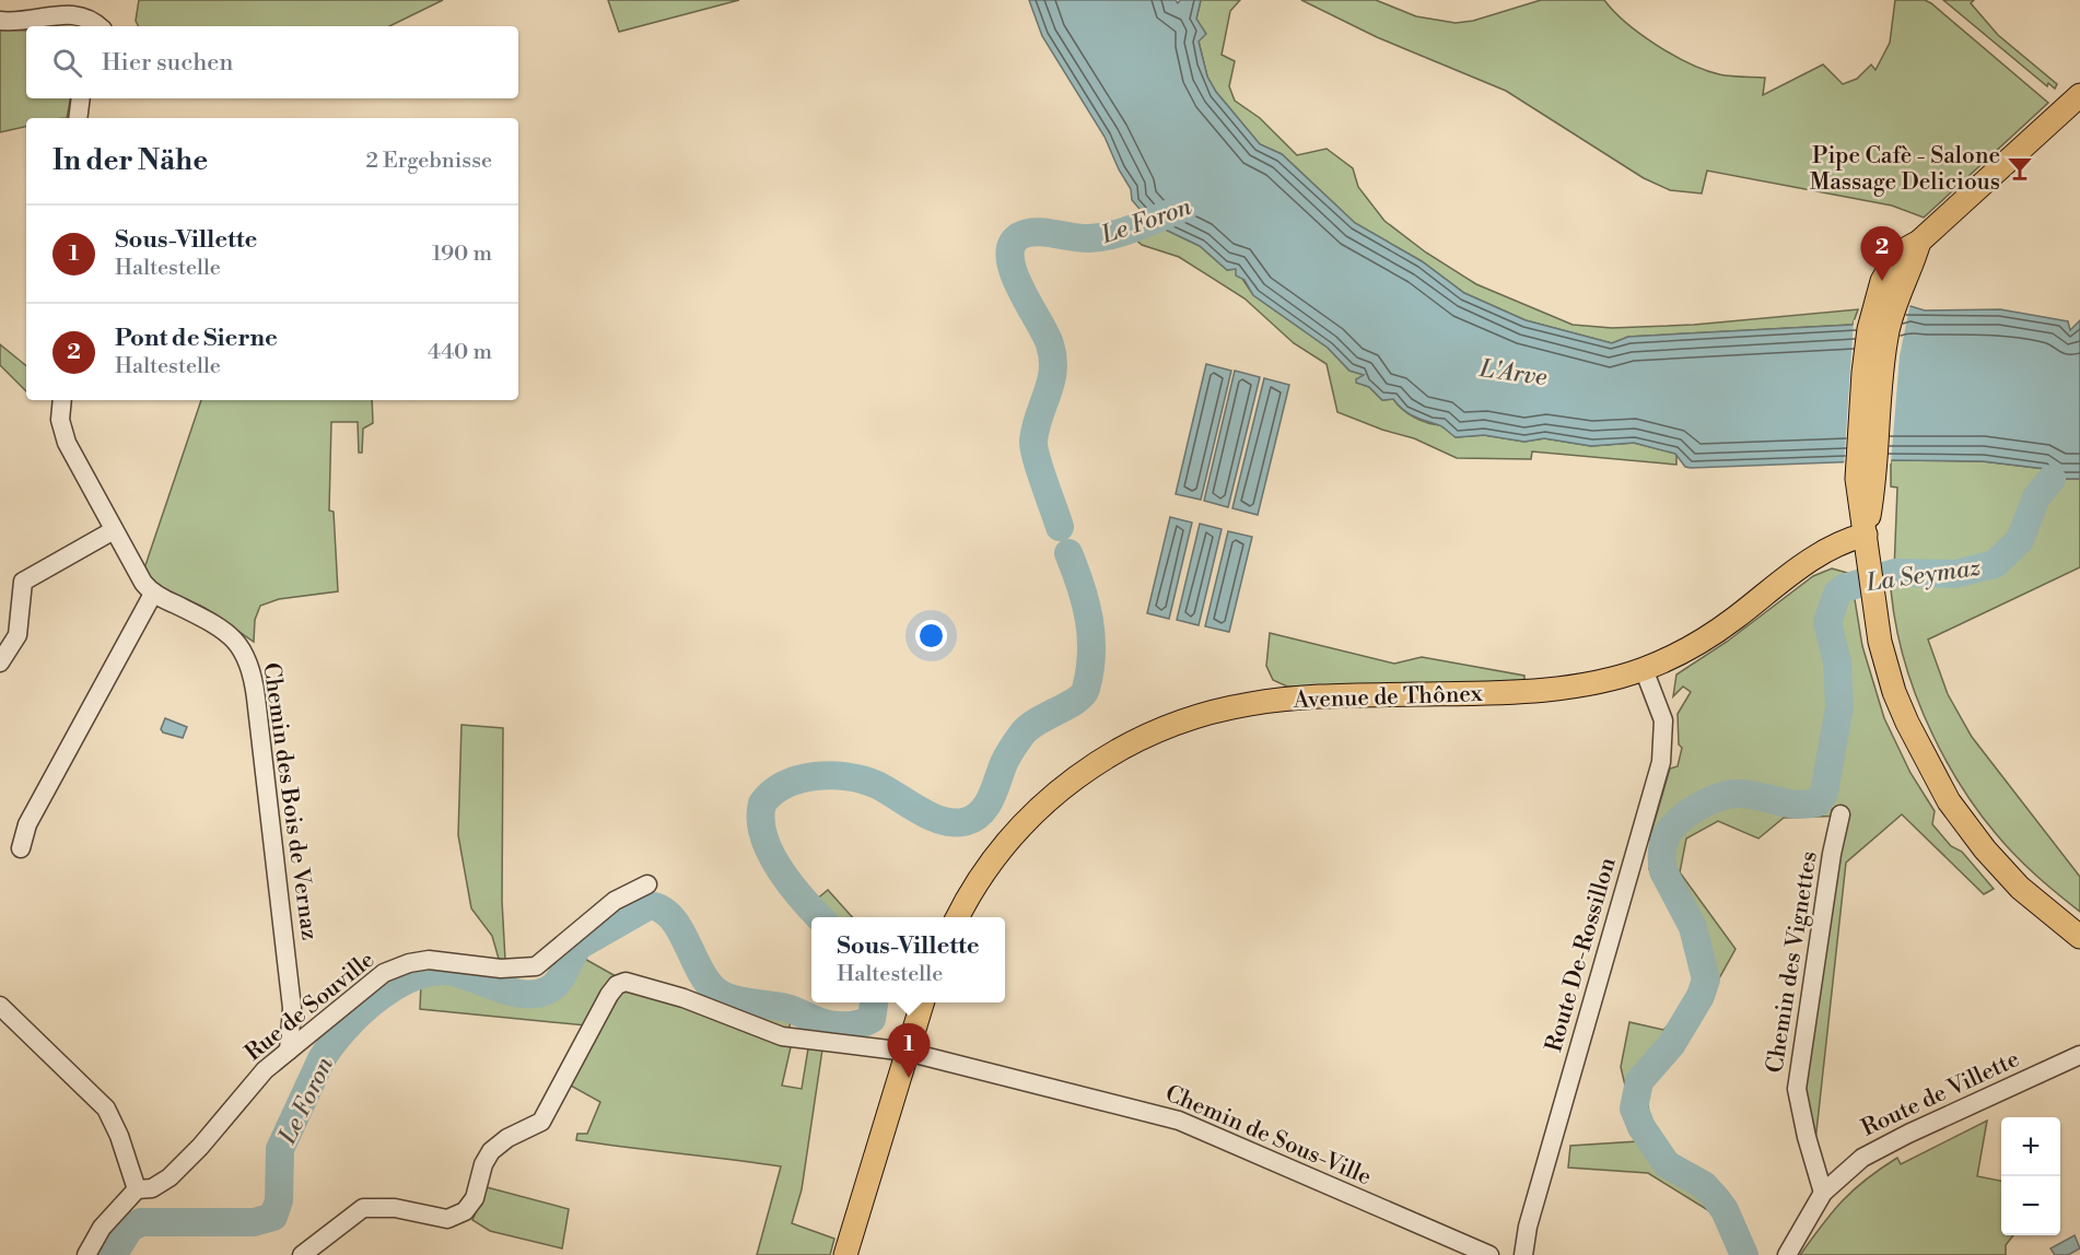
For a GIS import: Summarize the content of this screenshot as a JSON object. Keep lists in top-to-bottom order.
{
  "streets": {
    "main road": ["Avenue de Thônex"],
    "street": [
      "Chemin des Bois de Vernaz",
      "Route De-Rossillon",
      "Chemin des Vignettes",
      "Rue de Souville",
      "Route de Villette",
      "Chemin de Sous-Ville"
    ]
  },
  "crossings": [
    ["Avenue de Thônex", "Route De-Rossillon"],
    ["Chemin des Bois de Vernaz", "Rue de Souville"],
    ["Chemin des Vignettes", "Route de Villette"]
  ],
  "water": ["Le Foron", "L'Arve", "La Seymaz"],
  "places": {
    "bar": ["Pipe Cafè - Salone Massage Delicious"]
  },
  "page": {
    "search": "Hier suchen",
    "heading": ["In der Nähe", "2 Ergebnisse"],
    "list": [
      {
        "mark": "1",
        "name": "Sous-Villette",
        "note": "Haltestelle",
        "value": "190 m"
      },
      {
        "mark": "2",
        "name": "Pont de Sierne",
        "note": "Haltestelle",
        "value": "440 m"
      }
    ],
    "pins": ["2", "1"],
    "popup": ["Sous-Villette", "Haltestelle"],
    "map_buttons": ["+", "−"]
  }
}
